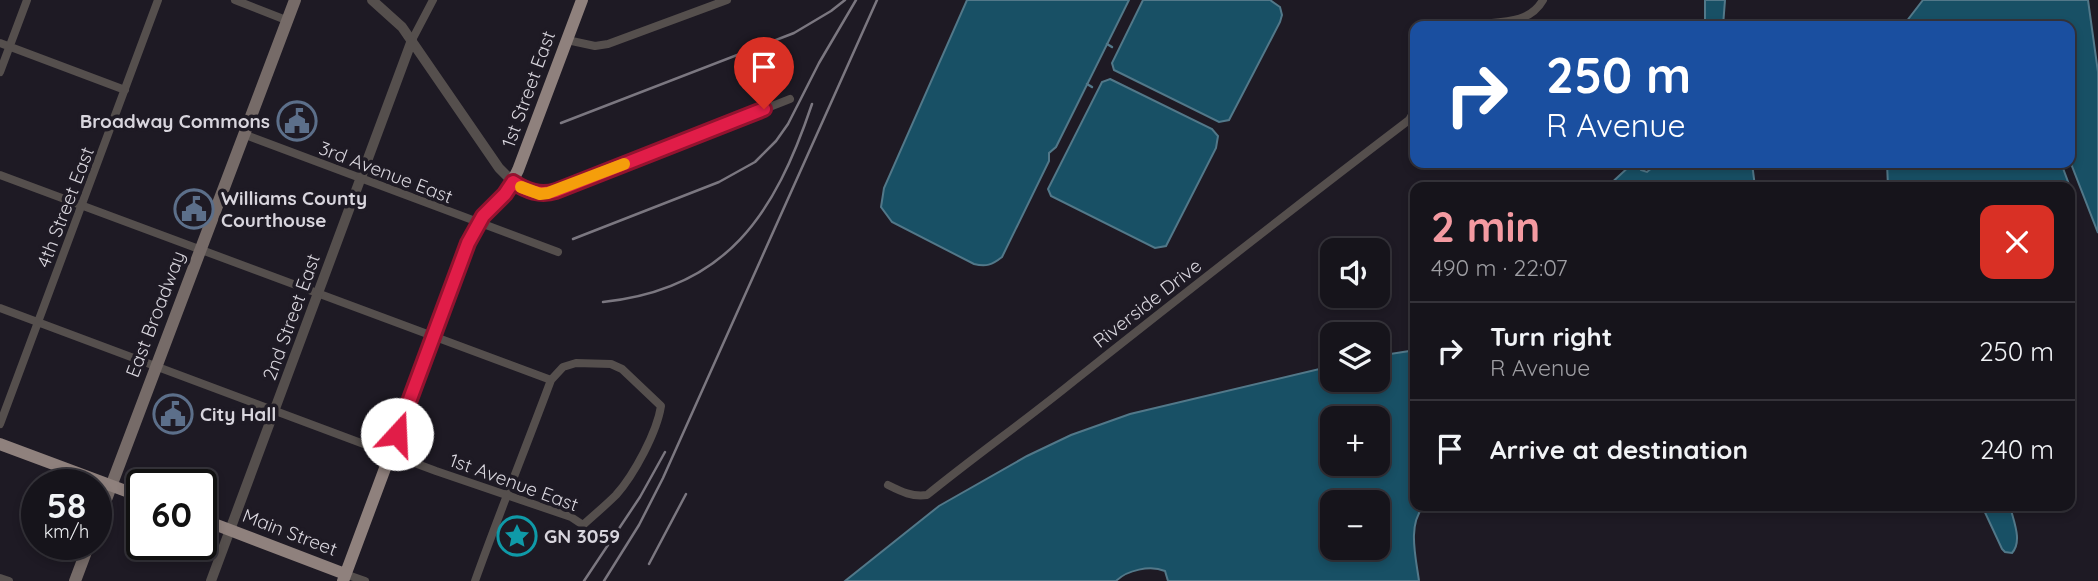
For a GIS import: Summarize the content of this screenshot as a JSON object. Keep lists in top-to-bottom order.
{
  "streets": {
    "main road": ["1st Street East", "East Broadway", "Main Street"],
    "street": [
      "3rd Avenue East",
      "4th Street East",
      "Riverside Drive",
      "2nd Street East",
      "1st Avenue East"
    ]
  },
  "crossings": [
    ["1st Street East", "3rd Avenue East"],
    ["1st Street East", "1st Avenue East"],
    ["1st Street East", "Main Street"],
    ["3rd Avenue East", "East Broadway"],
    ["3rd Avenue East", "2nd Street East"],
    ["4th Street East", "1st Avenue East"],
    ["East Broadway", "1st Avenue East"],
    ["2nd Street East", "1st Avenue East"],
    ["2nd Street East", "Main Street"]
  ],
  "places": {
    "public building": ["Broadway Commons", "Williams County Courthouse", "City Hall"],
    "place": ["GN 3059"]
  },
  "page": {
    "turn": ["250 m", "R Avenue"],
    "heading": ["2 min", "490 m · 22:07"],
    "map_buttons": ["+", "−"],
    "list": [
      {
        "name": "Turn right",
        "note": "R Avenue",
        "value": "250 m"
      },
      {
        "name": "Arrive at destination",
        "value": "240 m"
      }
    ],
    "speed": "58 km/h",
    "limit": "60"
  }
}
